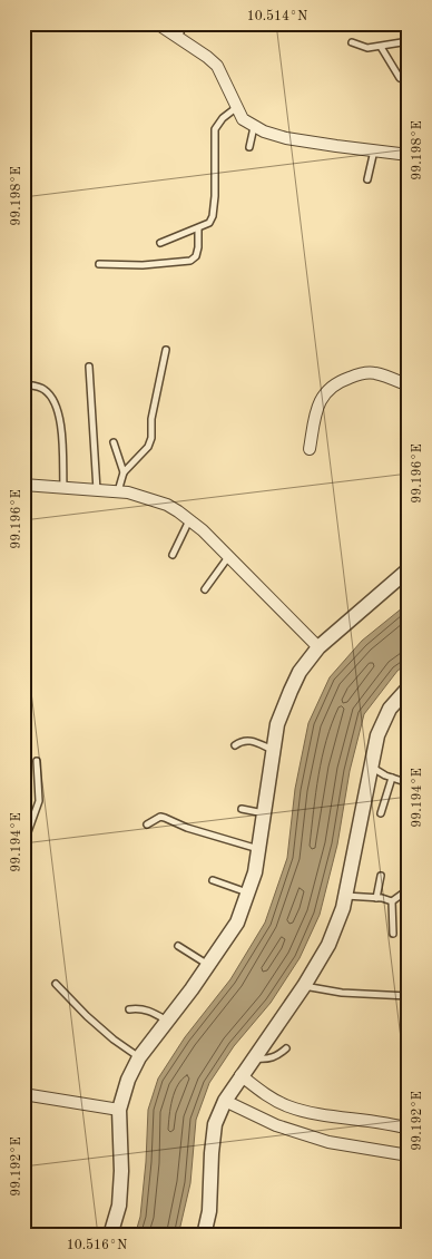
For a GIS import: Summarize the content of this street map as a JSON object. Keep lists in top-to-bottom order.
{
  "coordinates": [
    "10.514°N",
    "99.198°E",
    "99.196°E",
    "99.194°E",
    "99.192°E",
    "10.516°N"
  ]
}
